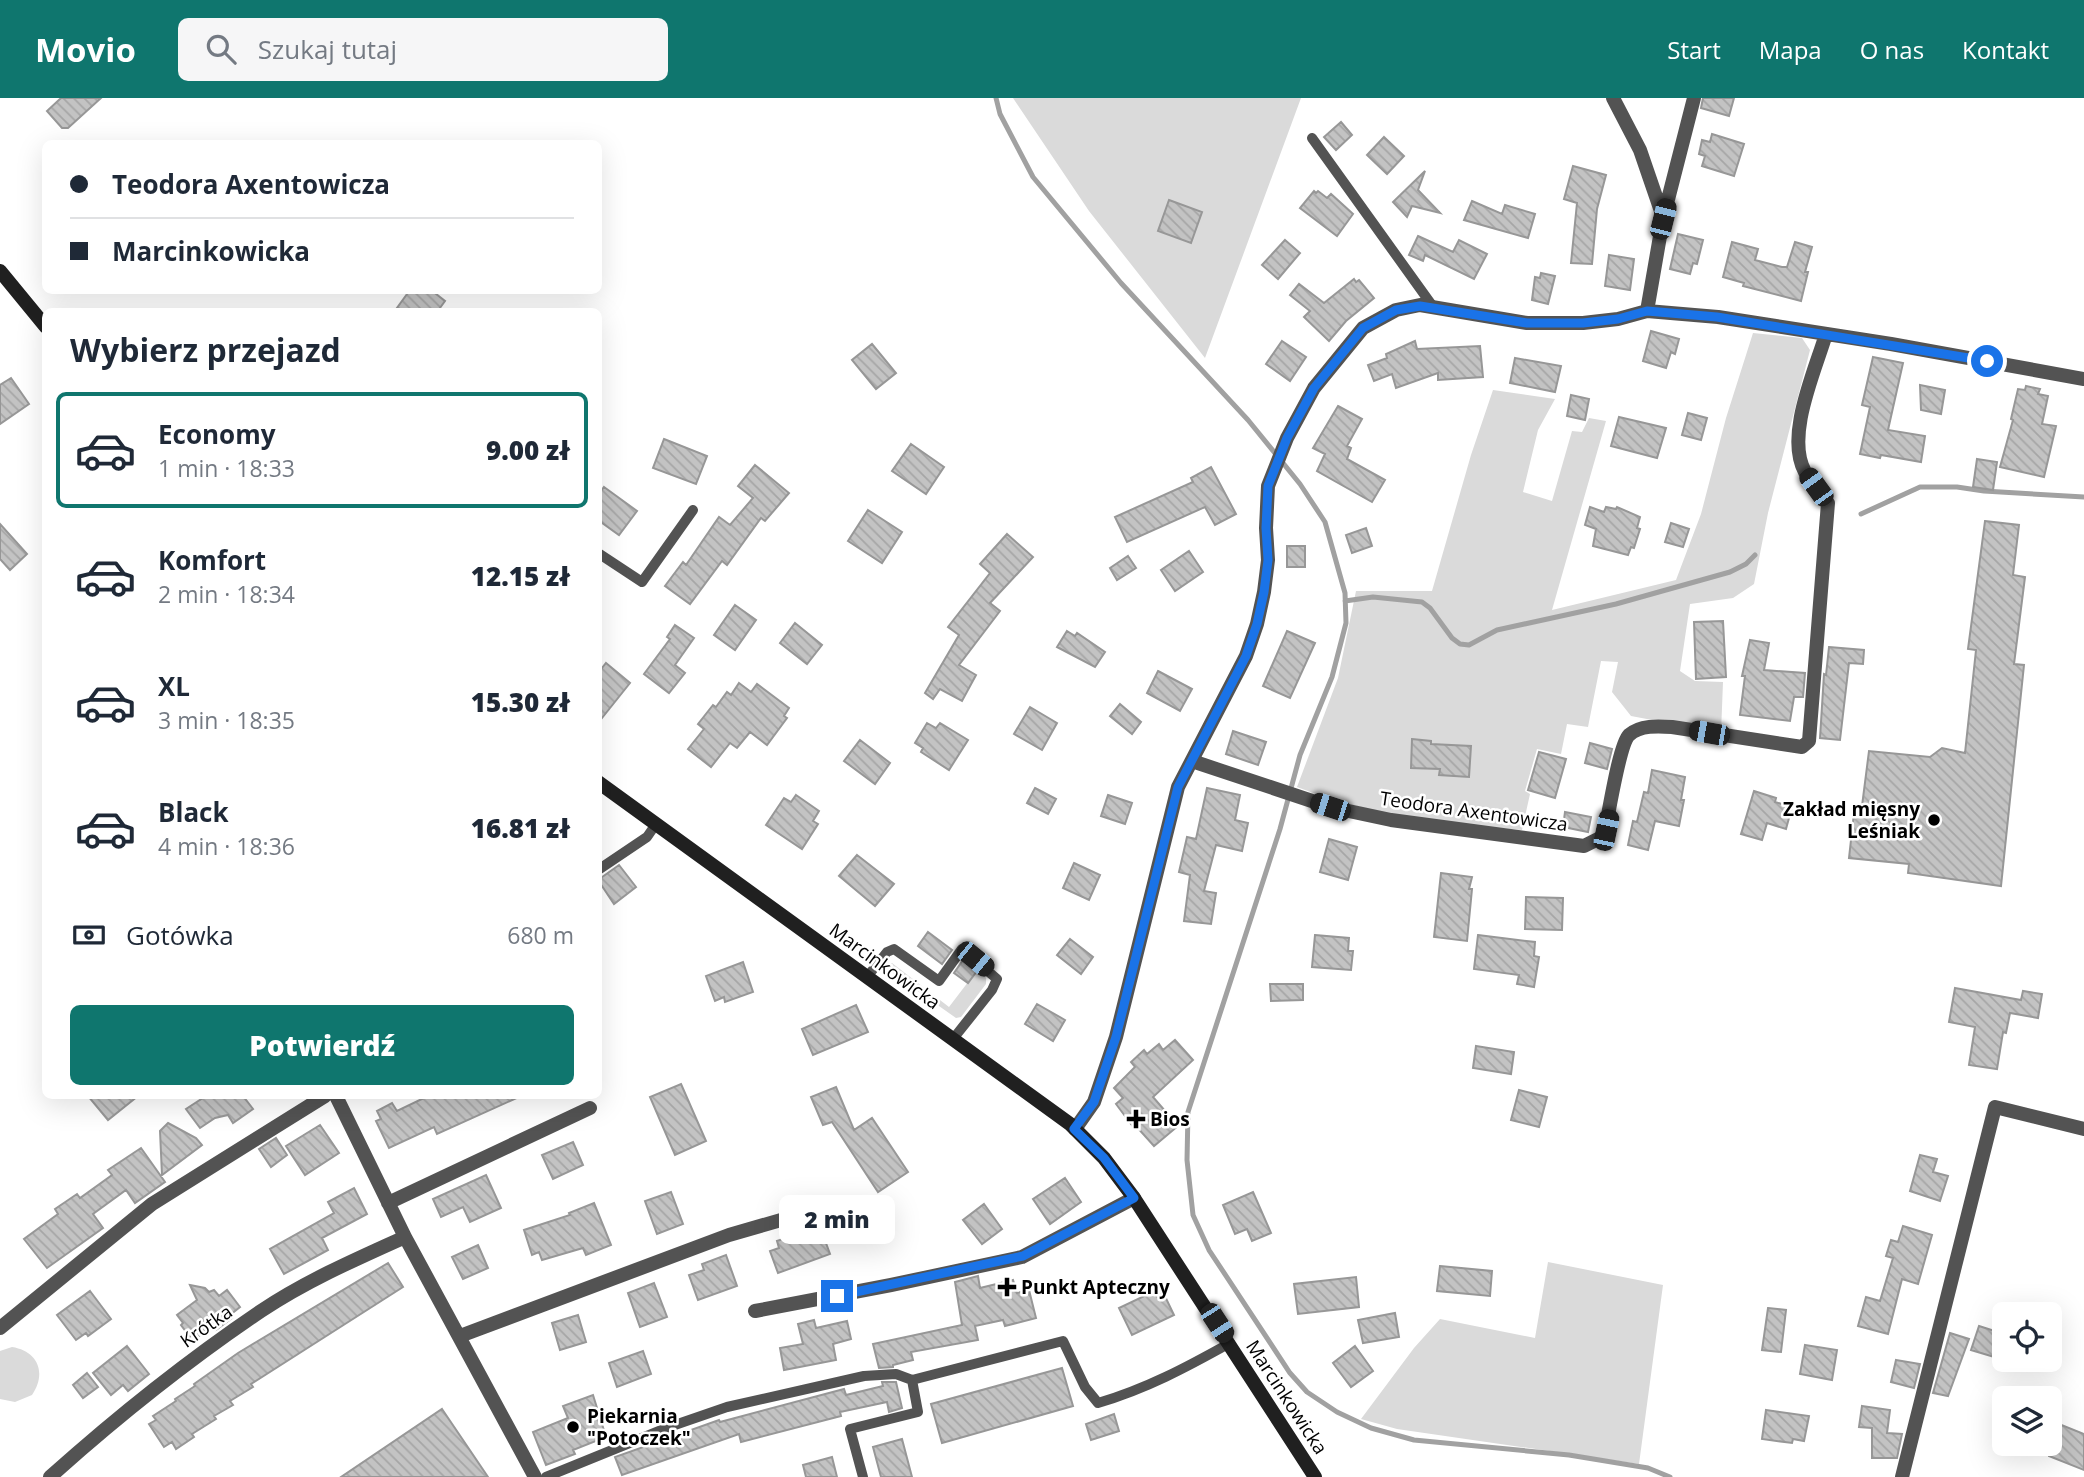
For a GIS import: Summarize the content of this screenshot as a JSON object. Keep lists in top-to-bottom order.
{
  "streets": {
    "street": ["Teodora Axentowicza", "Marcinkowicka", "Krótka"]
  },
  "places": {
    "other": ["Zakład mięsny Leśniak", "Piekarnia \"Potoczek\""],
    "health": ["Bios", "Punkt Apteczny"]
  },
  "page": {
    "header": "Movio",
    "search": "Szukaj tutaj",
    "nav": [
      "Start",
      "Mapa",
      "O nas",
      "Kontakt"
    ],
    "banner": ["Teodora Axentowicza", "Marcinkowicka"],
    "heading": "Wybierz przejazd",
    "list": [
      {
        "name": "Economy",
        "note": "1 min · 18:33",
        "value": "9.00 zł"
      },
      {
        "name": "Komfort",
        "note": "2 min · 18:34",
        "value": "12.15 zł"
      },
      {
        "name": "XL",
        "note": "3 min · 18:35",
        "value": "15.30 zł"
      },
      {
        "name": "Black",
        "note": "4 min · 18:36",
        "value": "16.81 zł"
      }
    ],
    "pay": ["Gotówka", "680 m"],
    "buttons": "Potwierdź",
    "bubble": "2 min"
  }
}
